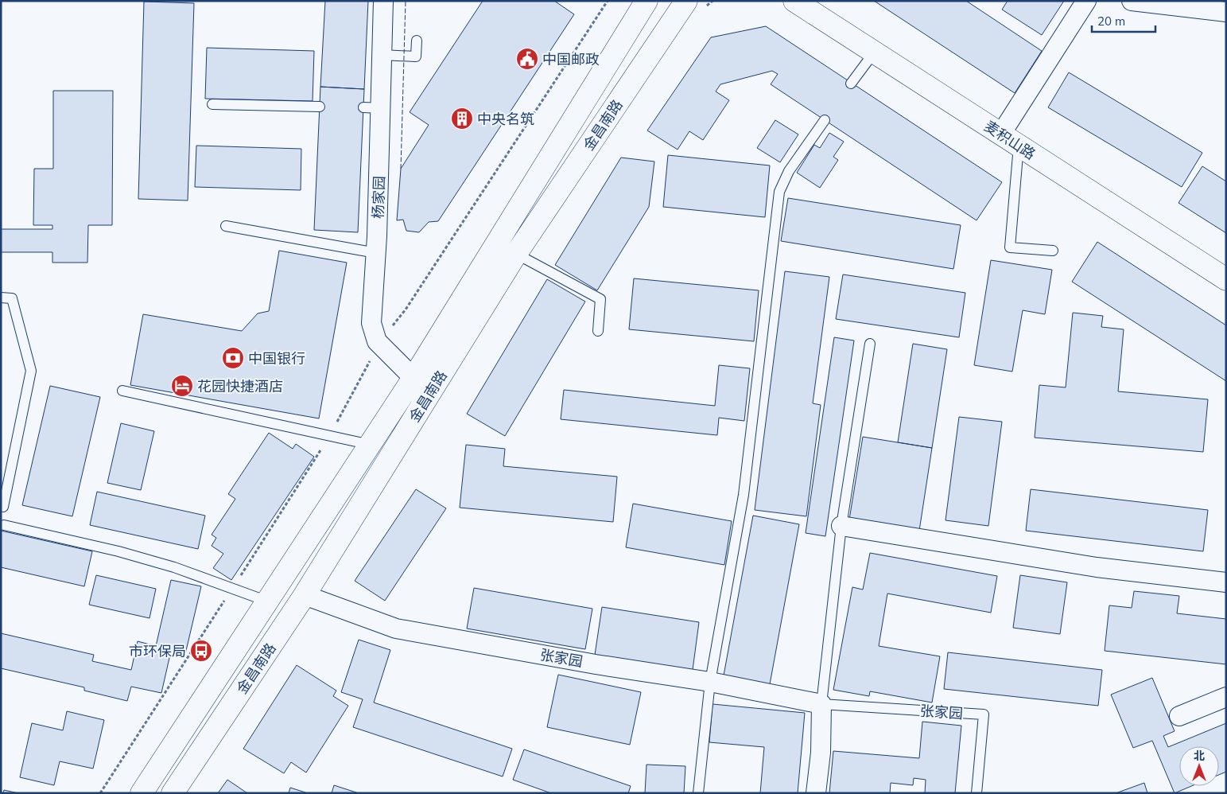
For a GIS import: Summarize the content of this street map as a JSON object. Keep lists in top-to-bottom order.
{
  "streets": {
    "street": [
      "金昌南路",
      "麦积山路",
      "杨家园",
      "张家园"
    ]
  },
  "crossings": [
    ["金昌南路", "杨家园"],
    ["金昌南路", "张家园"]
  ],
  "places": {
    "public building": ["中国邮政"],
    "building": ["中央名筑"],
    "bank": ["中国银行"],
    "hotel": ["花园快捷酒店"],
    "bus stop": ["市环保局"]
  },
  "scale_bar": "20 m",
  "north": "top"
}
